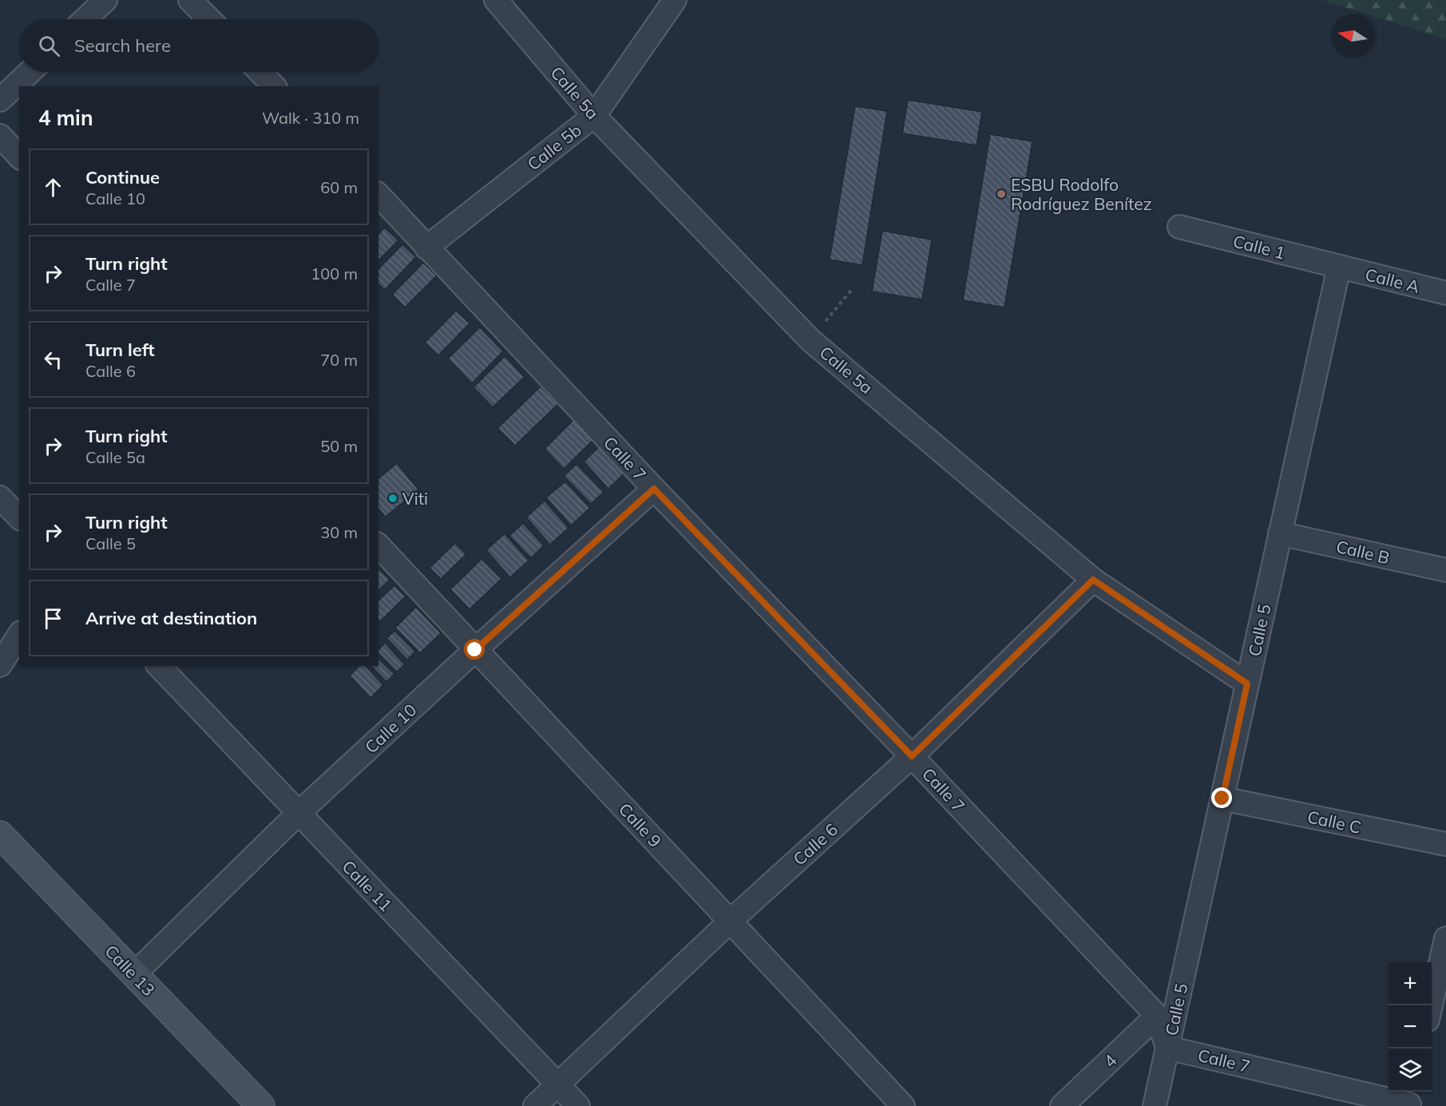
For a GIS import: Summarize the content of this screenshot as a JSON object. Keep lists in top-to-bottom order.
{
  "streets": {
    "main road": ["Calle 13"],
    "street": [
      "Calle 5a",
      "Calle 5b",
      "Calle 1",
      "Calle A",
      "Calle 7",
      "Calle B",
      "Calle 5",
      "Calle 10",
      "Calle C",
      "Calle 9",
      "Calle 6",
      "Calle 11",
      "4"
    ]
  },
  "crossings": [
    ["Calle 5a", "Calle 5b"],
    ["Calle 5a", "Calle 5"],
    ["Calle 5a", "Calle 6"],
    ["Calle 5b", "Calle 7"],
    ["Calle 1", "Calle A"],
    ["Calle 1", "Calle 5"],
    ["Calle A", "Calle 5"],
    ["Calle 7", "Calle 5"],
    ["Calle 7", "Calle 10"],
    ["Calle 7", "Calle 6"],
    ["Calle 7", "4"],
    ["Calle B", "Calle 5"],
    ["Calle 5", "Calle C"],
    ["Calle 10", "Calle 9"],
    ["Calle 10", "Calle 11"],
    ["Calle 10", "Calle 13"],
    ["Calle 9", "Calle 6"],
    ["Calle 6", "Calle 11"]
  ],
  "places": ["ESBU Rodolfo Rodríguez Benítez", "Viti"],
  "north": "left",
  "page": {
    "search": "Search here",
    "heading": ["4 min", "Walk · 310 m"],
    "list": [
      ["Continue", "Calle 10", "60 m"],
      ["Turn right", "Calle 7", "100 m"],
      ["Turn left", "Calle 6", "70 m"],
      ["Turn right", "Calle 5a", "50 m"],
      ["Turn right", "Calle 5", "30 m"],
      "Arrive at destination"
    ],
    "map_buttons": ["+", "−"]
  }
}
